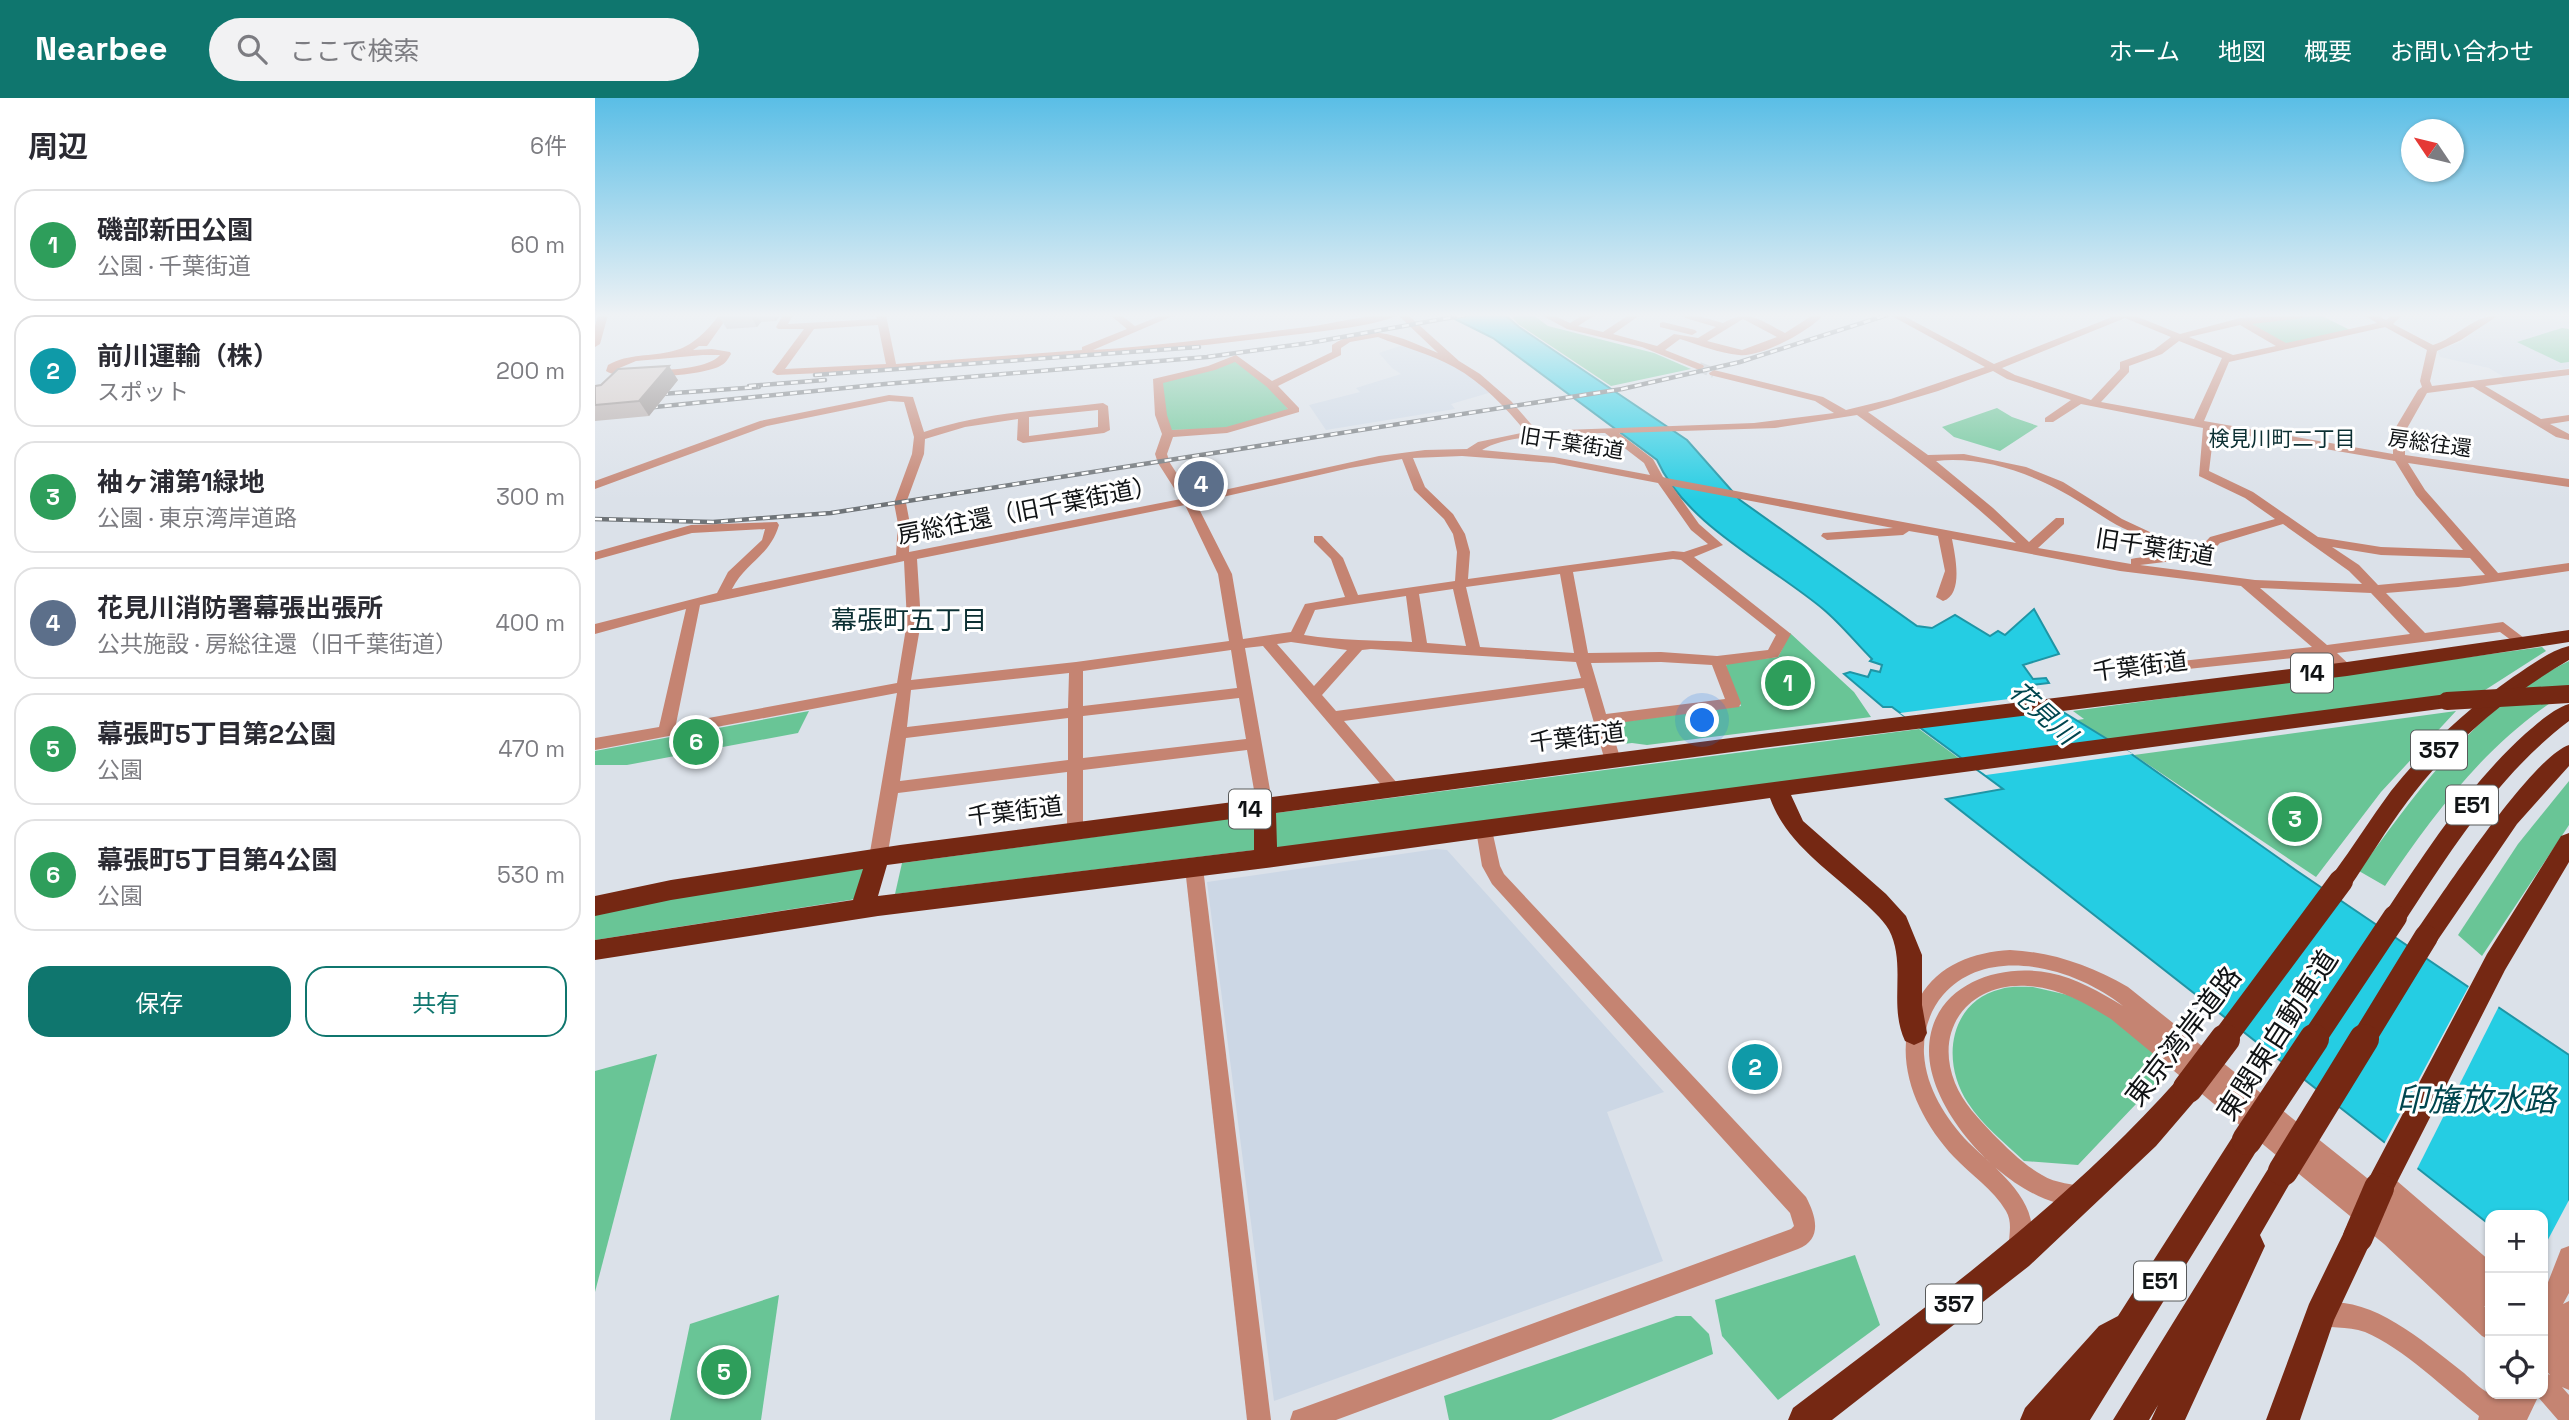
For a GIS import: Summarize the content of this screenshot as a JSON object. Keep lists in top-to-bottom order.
{
  "streets": {
    "highway": [
      "千葉街道",
      "14",
      "357",
      "E51",
      "東関東自動車道",
      "東京湾岸道路"
    ],
    "street": ["旧千葉街道", "房総往還", "房総往還（旧千葉街道）"]
  },
  "crossings": [
    ["旧千葉街道", "房総往還（旧千葉街道）"]
  ],
  "districts": ["検見川町二丁目", "幕張町五丁目"],
  "water": ["花見川", "印旛放水路"],
  "north": "top left",
  "page": {
    "header": "Nearbee",
    "search": "ここで検索",
    "nav": [
      "ホーム",
      "地図",
      "概要",
      "お問い合わせ"
    ],
    "heading": ["周辺", "6件"],
    "list": [
      {
        "mark": "1",
        "name": "磯部新田公園",
        "note": "公園 · 千葉街道",
        "value": "60 m"
      },
      {
        "mark": "2",
        "name": "前川運輸（株）",
        "note": "スポット",
        "value": "200 m"
      },
      {
        "mark": "3",
        "name": "袖ヶ浦第1緑地",
        "note": "公園 · 東京湾岸道路",
        "value": "300 m"
      },
      {
        "mark": "4",
        "name": "花見川消防署幕張出張所",
        "note": "公共施設 · 房総往還（旧千葉街道）",
        "value": "400 m"
      },
      {
        "mark": "5",
        "name": "幕張町5丁目第2公園",
        "note": "公園",
        "value": "470 m"
      },
      {
        "mark": "6",
        "name": "幕張町5丁目第4公園",
        "note": "公園",
        "value": "530 m"
      }
    ],
    "pins": [
      "4",
      "1",
      "6",
      "3",
      "2",
      "5"
    ],
    "buttons": ["保存", "共有"],
    "map_buttons": ["+", "−"]
  }
}
